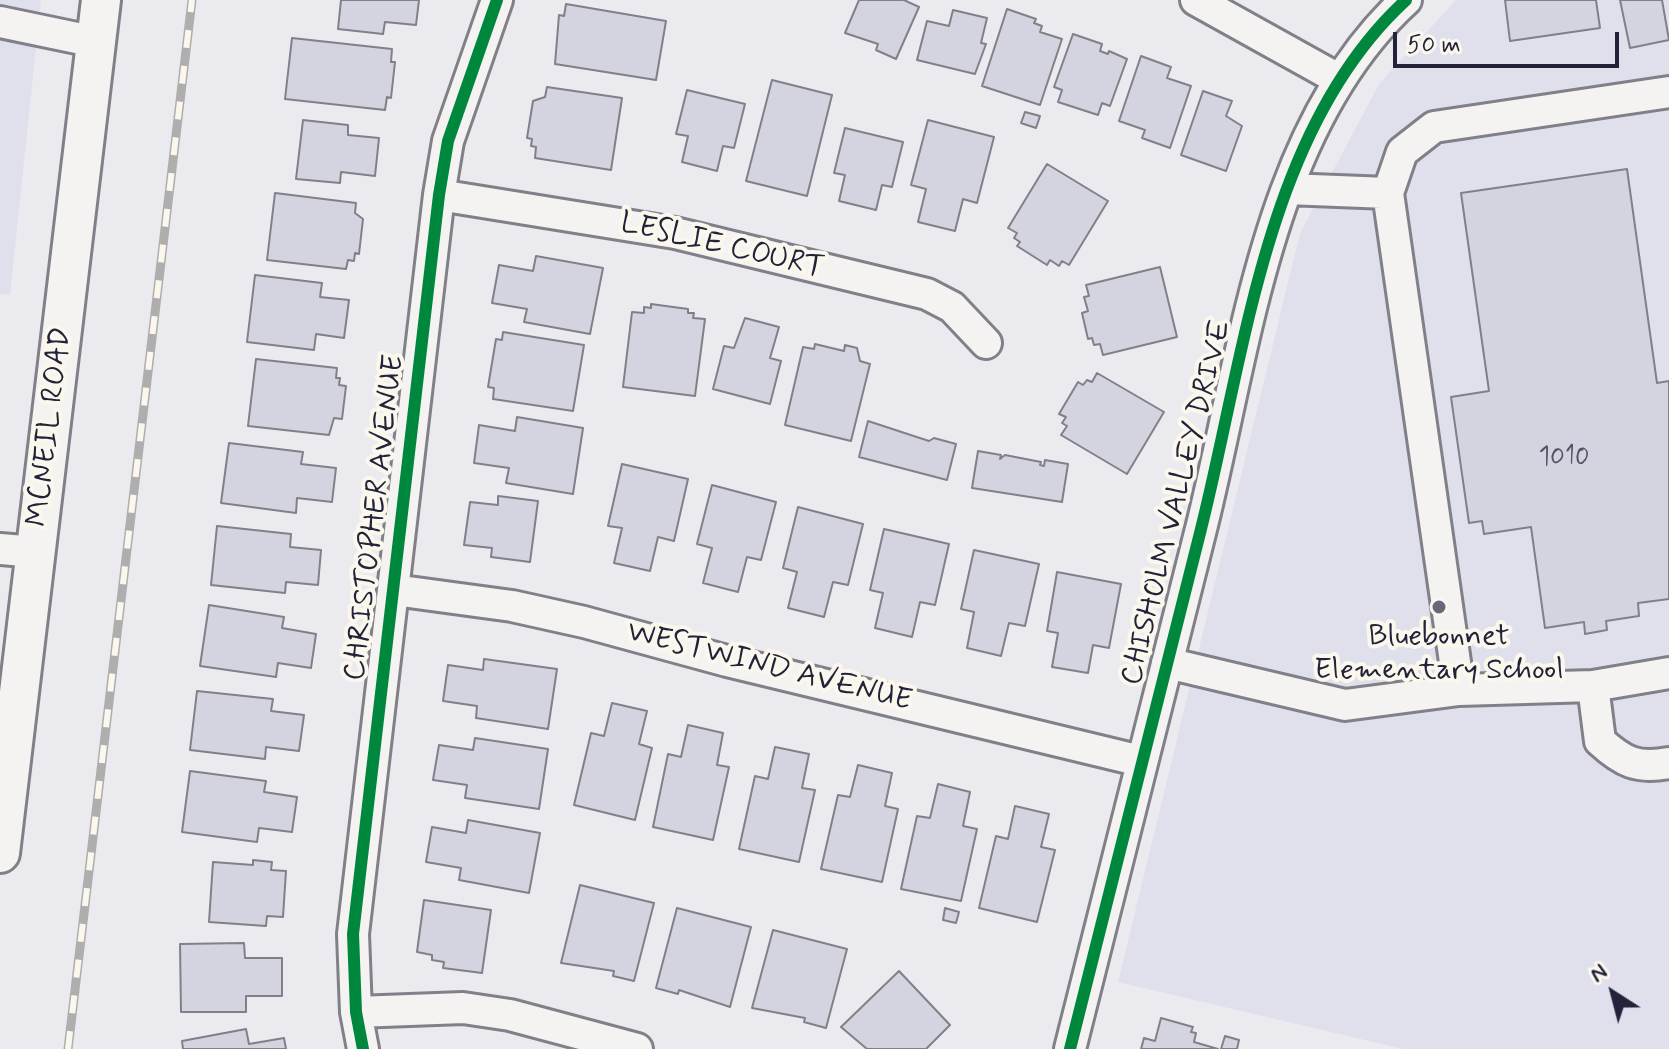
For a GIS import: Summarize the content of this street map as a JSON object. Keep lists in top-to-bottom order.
{
  "streets": {
    "main road": ["MCNEIL ROAD"],
    "street": [
      "LESLIE COURT",
      "CHISHOLM VALLEY DRIVE",
      "CHRISTOPHER AVENUE",
      "WESTWIND AVENUE"
    ]
  },
  "crossings": [
    ["LESLIE COURT", "CHRISTOPHER AVENUE"],
    ["CHISHOLM VALLEY DRIVE", "WESTWIND AVENUE"],
    ["CHRISTOPHER AVENUE", "WESTWIND AVENUE"]
  ],
  "places": ["Bluebonnet Elementary School"],
  "house_numbers": ["1010"],
  "scale_bar": "50 m",
  "north": "top left"
}
